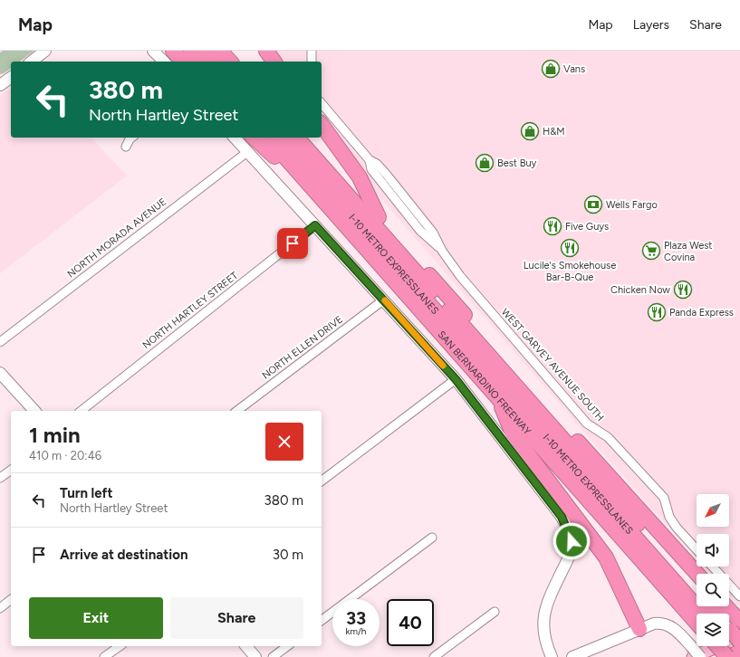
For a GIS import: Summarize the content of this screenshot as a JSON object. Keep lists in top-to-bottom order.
{
  "streets": {
    "highway": ["I-10 METRO EXPRESSLANES", "SAN BERNARDINO FREEWAY"],
    "street": [
      "NORTH MORADA AVENUE",
      "NORTH HARTLEY STREET",
      "NORTH ELLEN DRIVE",
      "WEST GARVEY AVENUE SOUTH"
    ]
  },
  "places": {
    "shop": ["Vans", "H&M", "Best Buy"],
    "bank": ["Wells Fargo"],
    "restaurant": [
      "Five Guys",
      "Lucile's Smokehouse Bar-B-Que",
      "Chicken Now",
      "Panda Express"
    ],
    "supermarket": ["Plaza West Covina"]
  },
  "north": "bottom left",
  "page": {
    "header": "Map",
    "nav": ["Map", "Layers", "Share"],
    "turn": ["380 m", "North Hartley Street"],
    "heading": ["1 min", "410 m · 20:46"],
    "list": [
      {
        "name": "Turn left",
        "note": "North Hartley Street",
        "value": "380 m"
      },
      {
        "name": "Arrive at destination",
        "value": "30 m"
      }
    ],
    "buttons": ["Exit", "Share"],
    "speed": "33 km/h",
    "limit": "40"
  }
}
